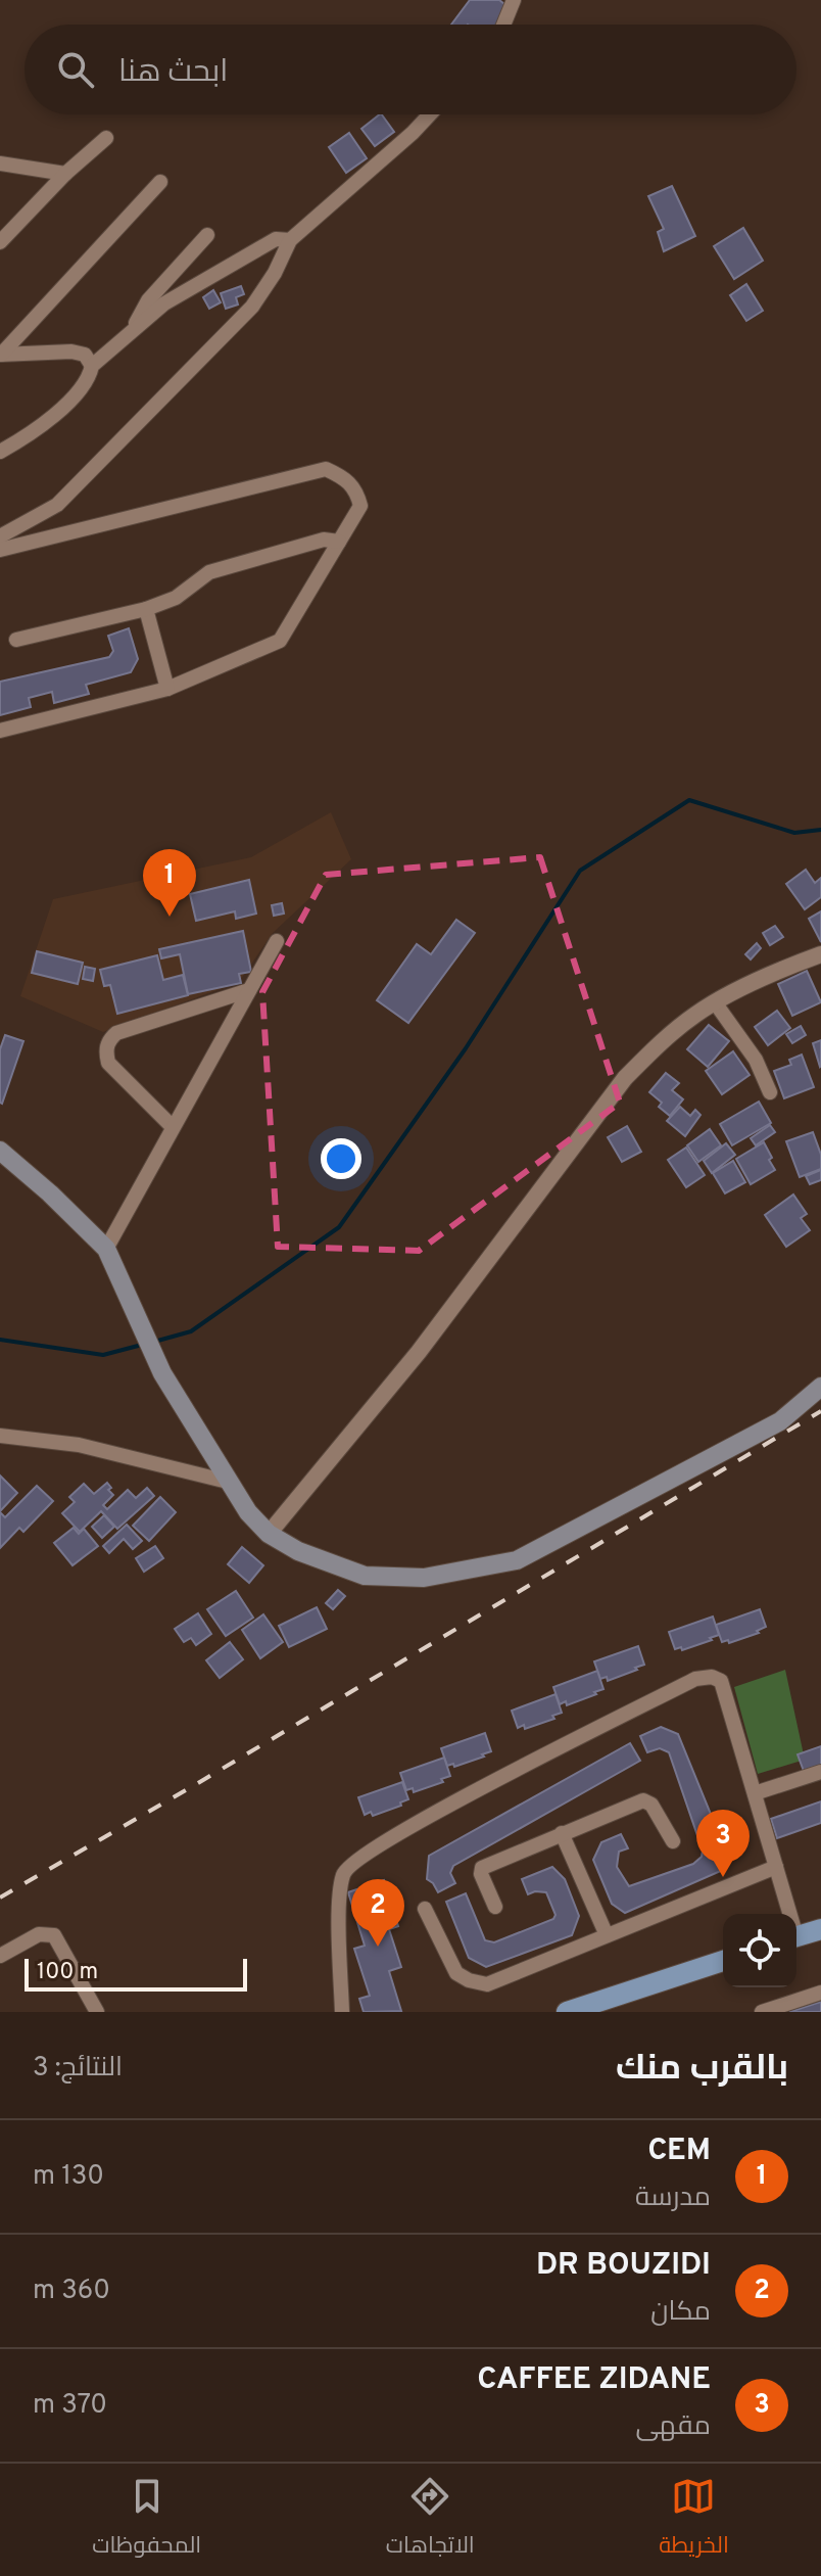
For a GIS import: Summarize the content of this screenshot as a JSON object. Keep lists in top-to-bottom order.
{
  "scale_bar": "100 m",
  "page": {
    "search": "ابحث هنا",
    "pins": ["1", "3", "2"],
    "scale": "100 m",
    "heading": ["بالقرب منك", "النتائج: 3"],
    "list": [
      {
        "mark": "1",
        "name": "CEM",
        "note": "مدرسة",
        "value": "130 m"
      },
      {
        "mark": "2",
        "name": "DR BOUZIDI",
        "note": "مكان",
        "value": "360 m"
      },
      {
        "mark": "3",
        "name": "CAFFEE ZIDANE",
        "note": "مقهى",
        "value": "370 m"
      }
    ],
    "nav": ["الخريطة", "الاتجاهات", "المحفوظات"]
  }
}
